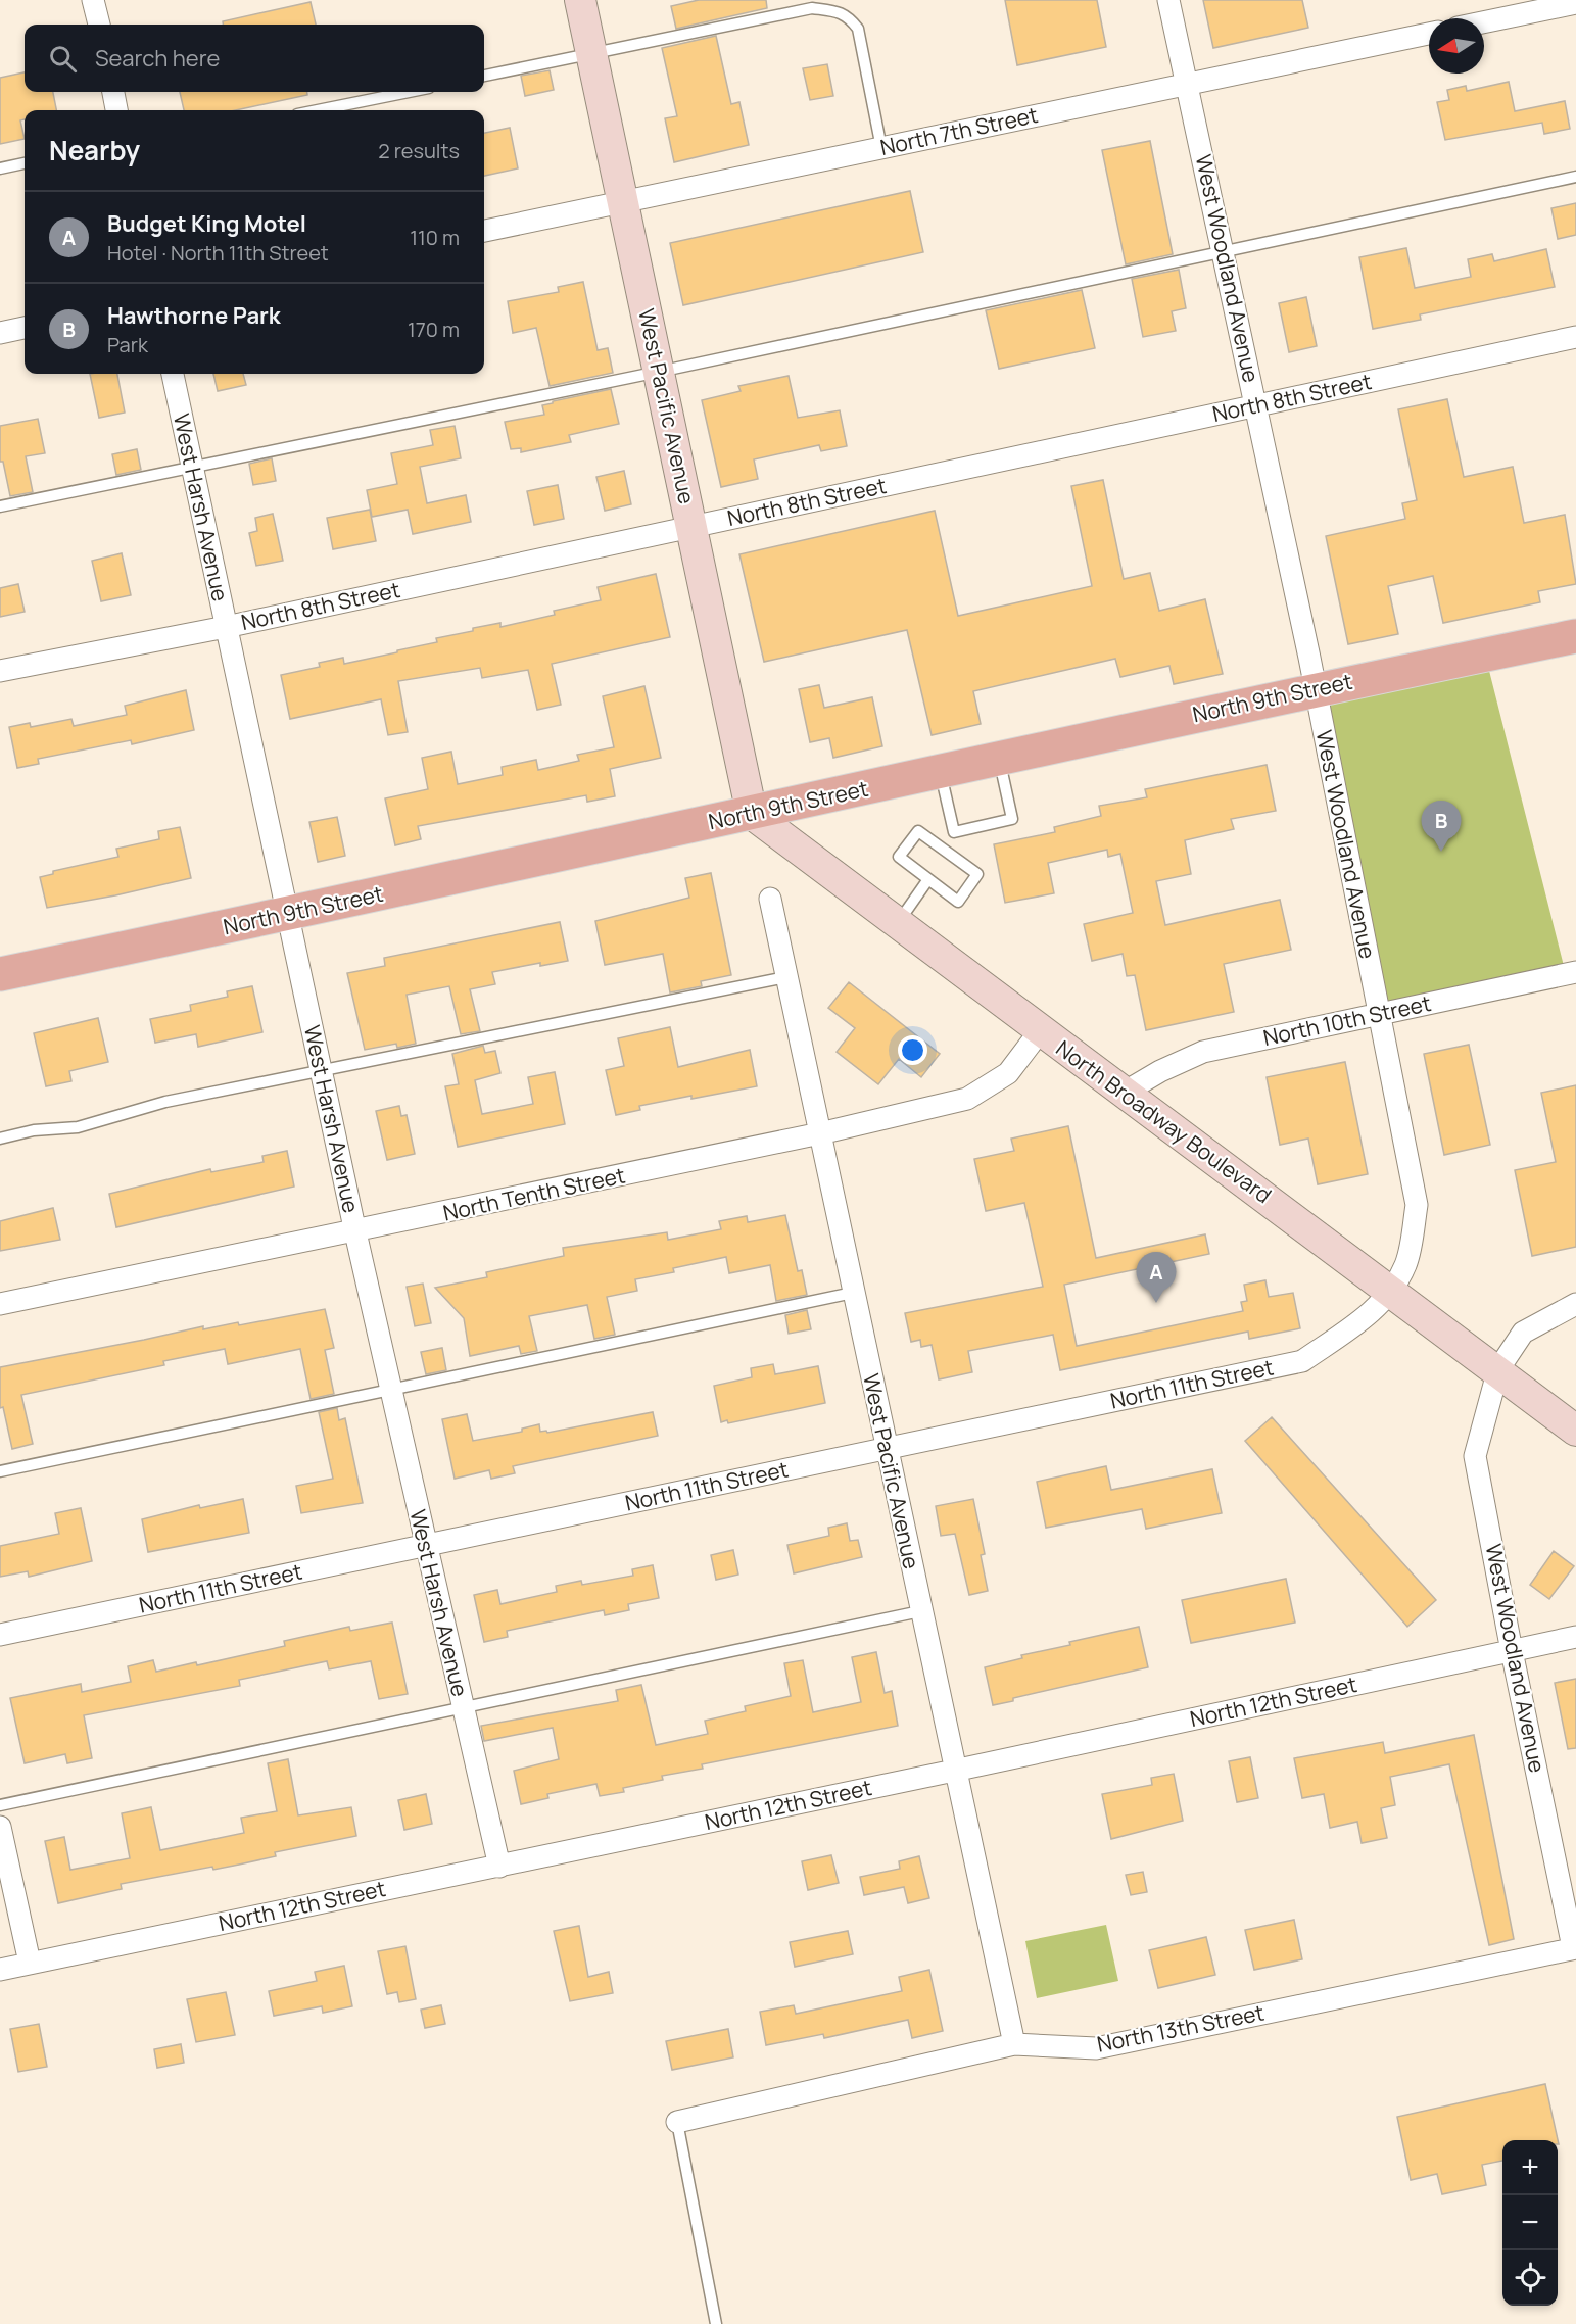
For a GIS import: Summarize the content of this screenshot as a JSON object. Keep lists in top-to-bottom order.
{
  "streets": {
    "main road": ["West Pacific Avenue", "North 9th Street", "North Broadway Boulevard"],
    "street": [
      "North 7th Street",
      "West Woodland Avenue",
      "North 8th Street",
      "West Harsh Avenue",
      "North 10th Street",
      "North Tenth Street",
      "North 11th Street",
      "North 12th Street",
      "North 13th Street"
    ]
  },
  "crossings": [
    ["North 7th Street", "West Woodland Avenue"],
    ["North 7th Street", "West Pacific Avenue"],
    ["West Woodland Avenue", "North 8th Street"],
    ["West Woodland Avenue", "North 9th Street"],
    ["West Woodland Avenue", "North 10th Street"],
    ["West Woodland Avenue", "North Broadway Boulevard"],
    ["West Woodland Avenue", "North 11th Street"],
    ["West Woodland Avenue", "North 12th Street"],
    ["West Woodland Avenue", "North 13th Street"],
    ["North 8th Street", "West Pacific Avenue"],
    ["North 8th Street", "West Harsh Avenue"],
    ["West Pacific Avenue", "North 9th Street"],
    ["West Pacific Avenue", "North Broadway Boulevard"],
    ["West Pacific Avenue", "North Tenth Street"],
    ["West Pacific Avenue", "North 11th Street"],
    ["West Pacific Avenue", "North 12th Street"],
    ["West Pacific Avenue", "North 13th Street"],
    ["West Harsh Avenue", "North 9th Street"],
    ["West Harsh Avenue", "North Tenth Street"],
    ["West Harsh Avenue", "North 11th Street"],
    ["West Harsh Avenue", "North 12th Street"],
    ["North 9th Street", "North Broadway Boulevard"],
    ["North 10th Street", "North Broadway Boulevard"],
    ["North Broadway Boulevard", "North Tenth Street"],
    ["North Broadway Boulevard", "North 11th Street"]
  ],
  "north": "left",
  "page": {
    "search": "Search here",
    "heading": ["Nearby", "2 results"],
    "list": [
      {
        "mark": "A",
        "name": "Budget King Motel",
        "note": "Hotel · North 11th Street",
        "value": "110 m"
      },
      {
        "mark": "B",
        "name": "Hawthorne Park",
        "note": "Park",
        "value": "170 m"
      }
    ],
    "pins": ["B", "A"],
    "map_buttons": ["+", "−"]
  }
}
